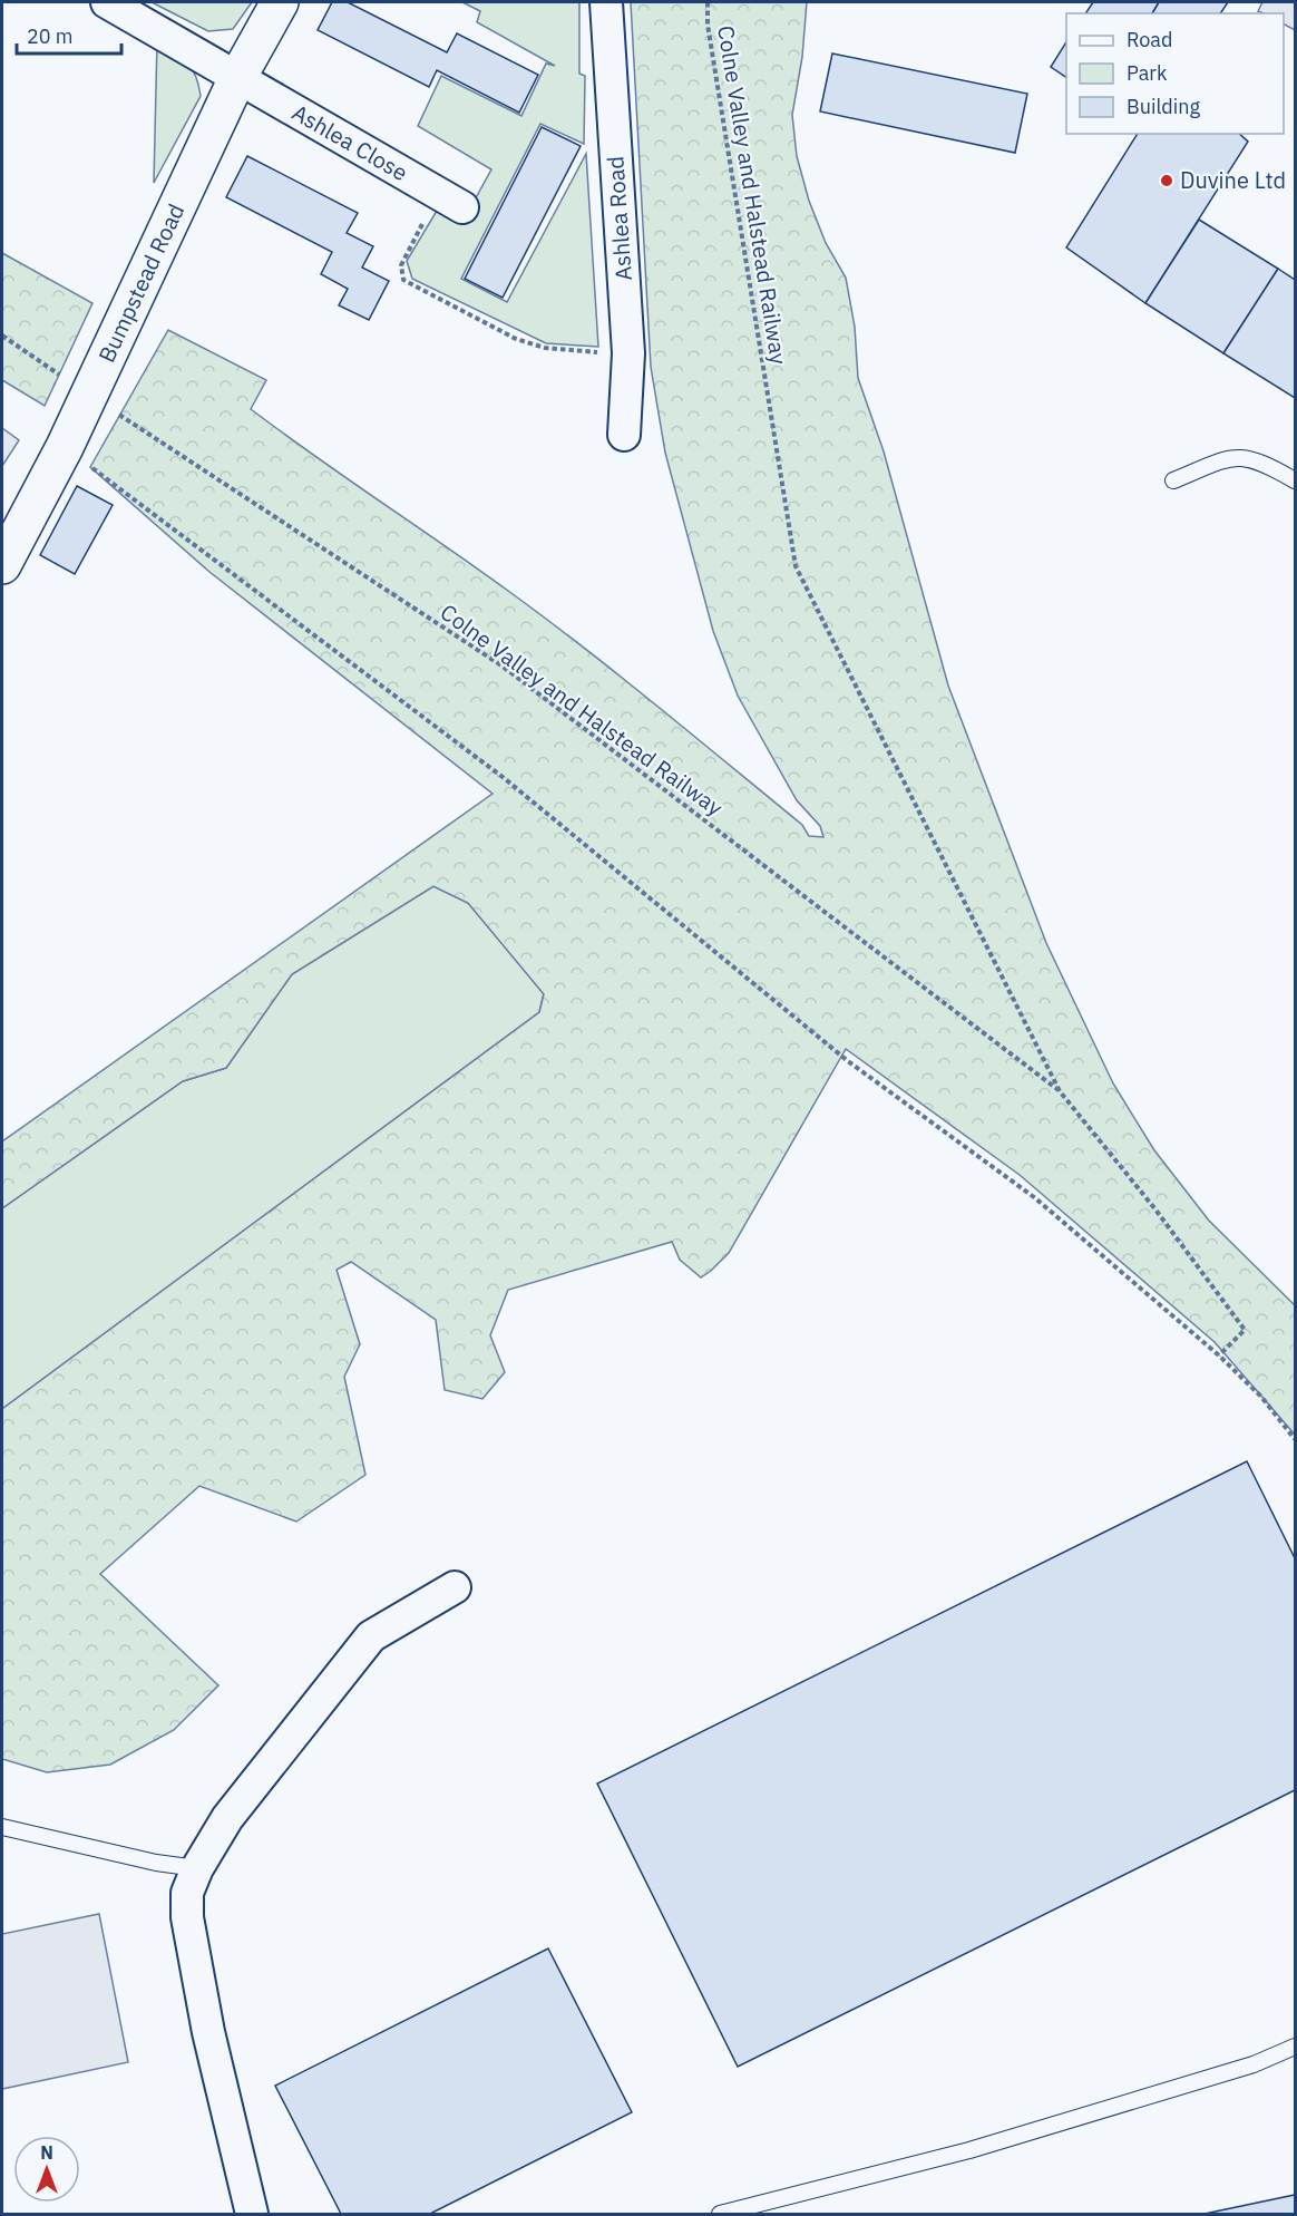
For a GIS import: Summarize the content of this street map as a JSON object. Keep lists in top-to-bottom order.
{
  "streets": {
    "main road": ["Bumpstead Road"],
    "street": ["Ashlea Close", "Ashlea Road"],
    "path": ["Colne Valley and Halstead Railway"]
  },
  "crossings": [
    ["Ashlea Close", "Bumpstead Road"],
    ["Colne Valley and Halstead Railway", "Bumpstead Road"]
  ],
  "places": ["Duvine Ltd"],
  "legend": ["Road", "Park", "Building"],
  "scale_bar": "20 m",
  "north": "top"
}
